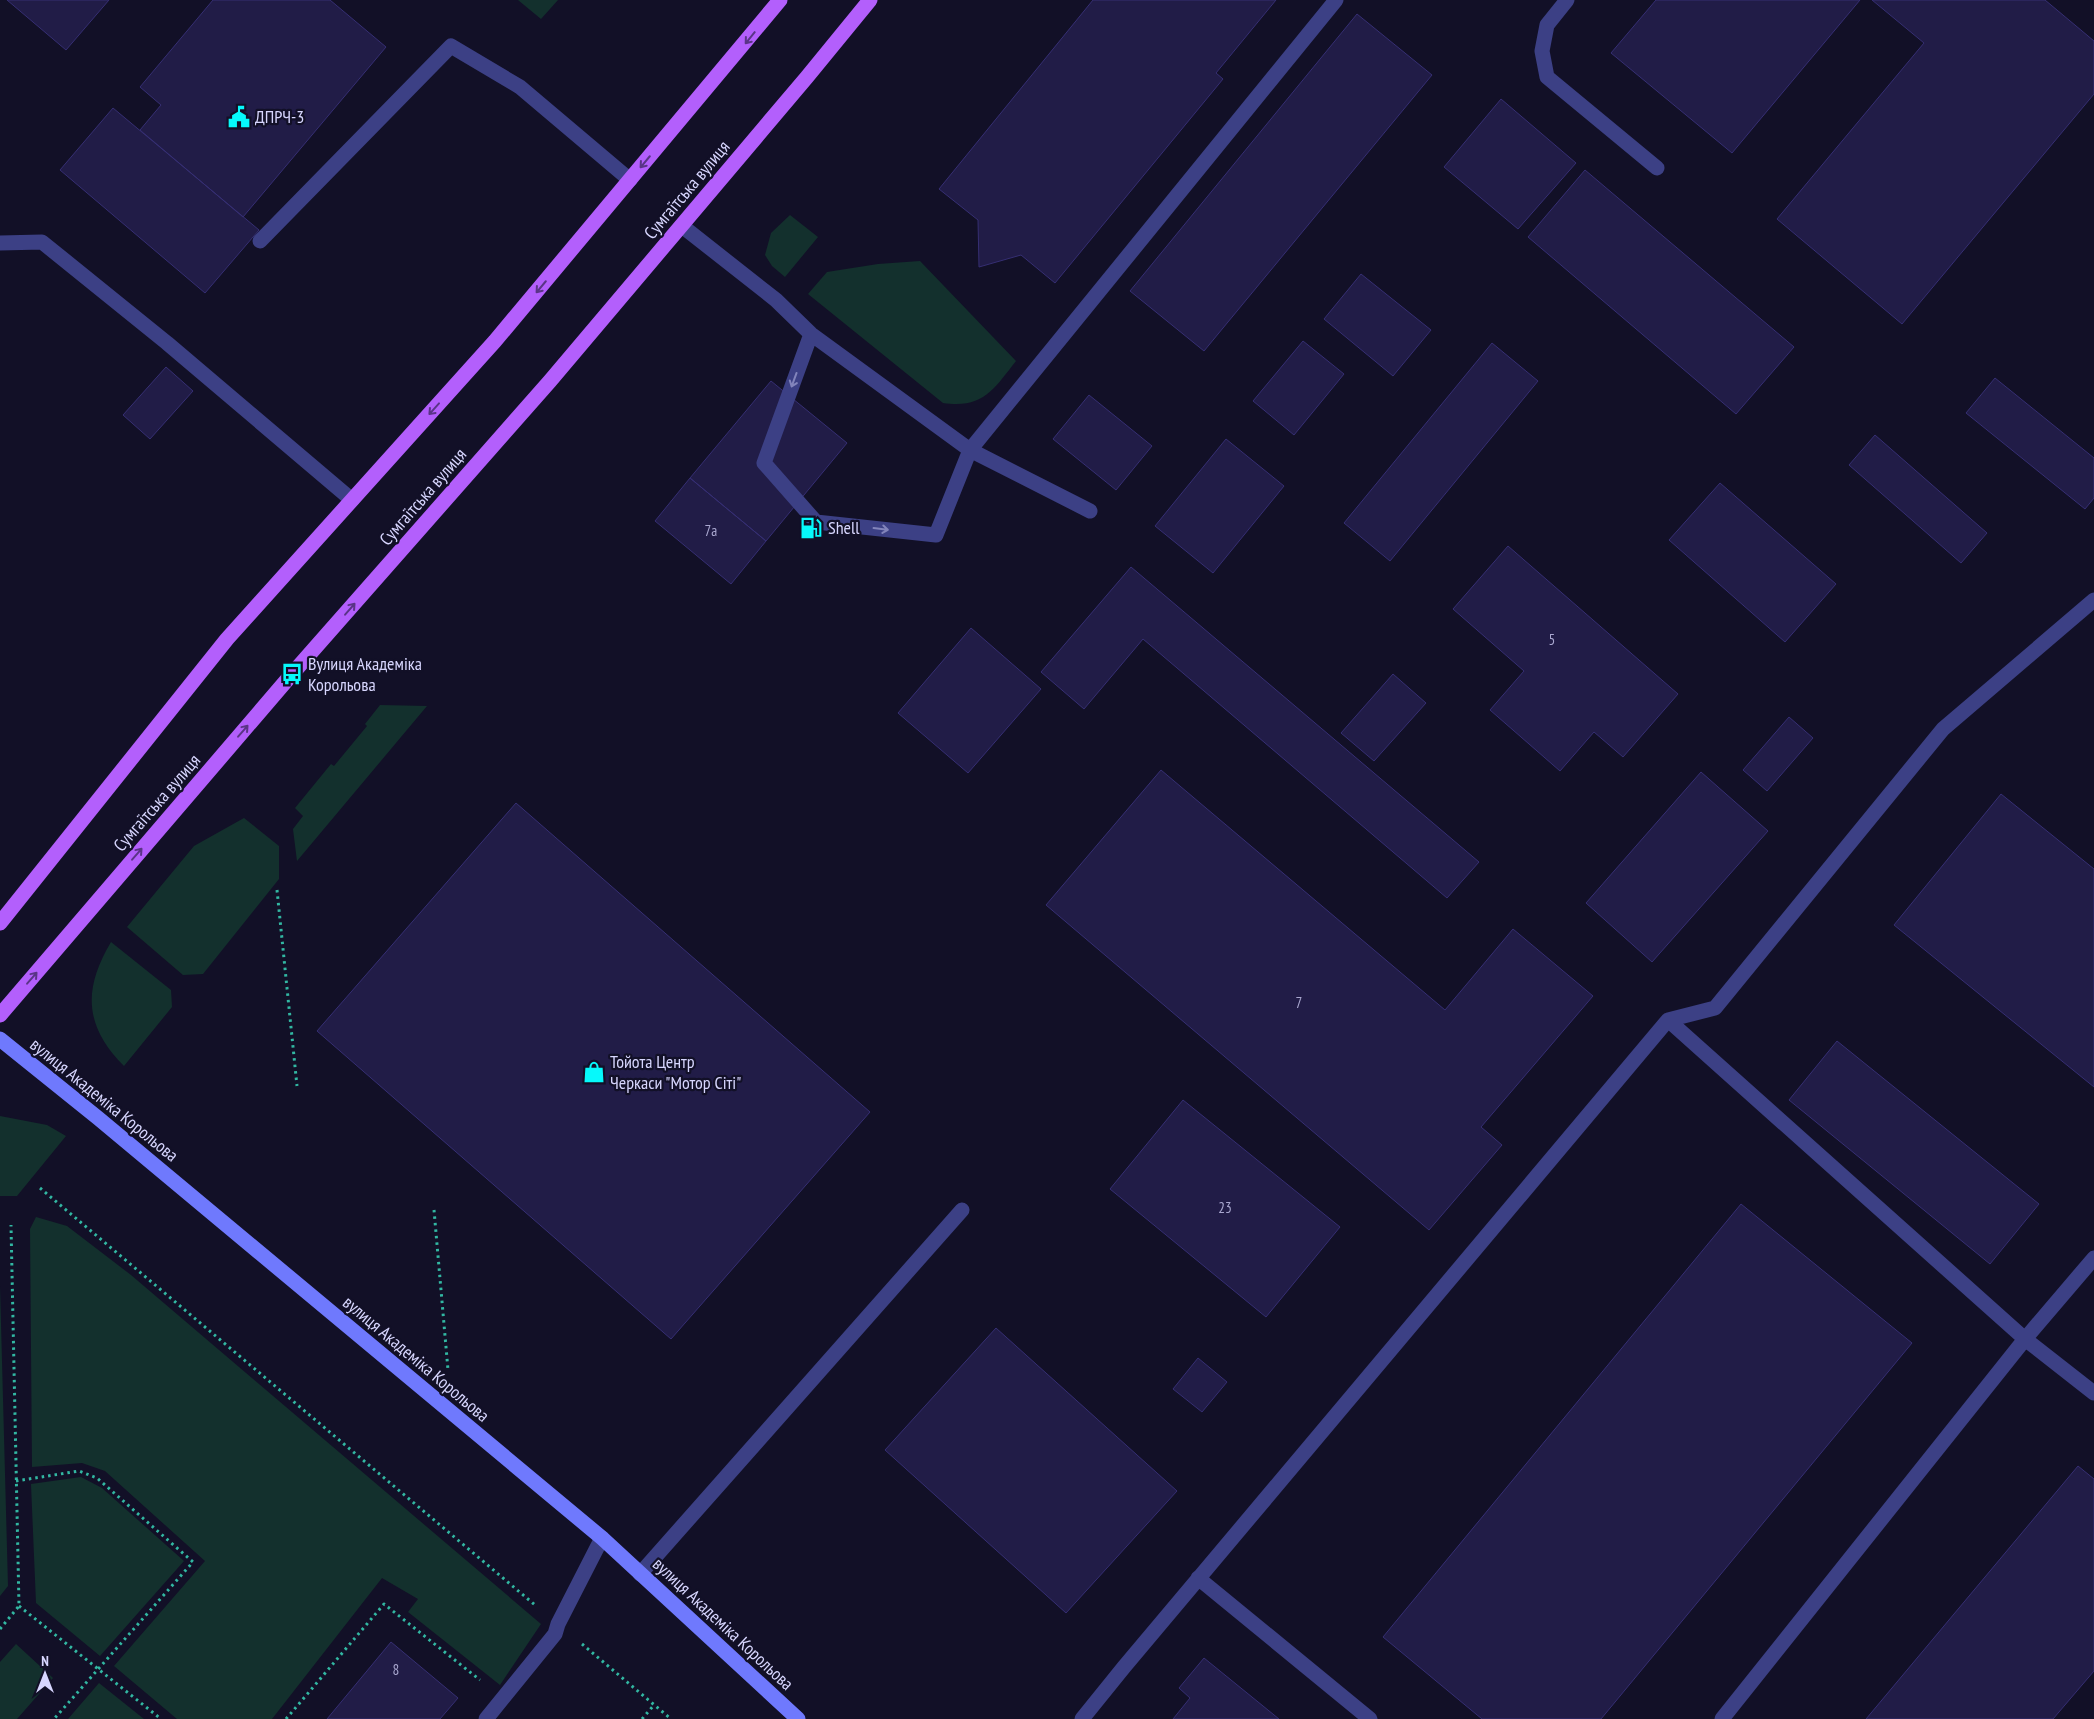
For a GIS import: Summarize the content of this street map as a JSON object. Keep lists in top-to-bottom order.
{
  "streets": {
    "main road": ["Сумгаїтська вулиця"],
    "street": ["вулиця Академіка Корольова"]
  },
  "places": {
    "public building": ["ДПРЧ-3"],
    "fuel station": ["Shell"],
    "bus stop": ["Вулиця Академіка Корольова"],
    "shop": ["Тойота Центр Черкаси \"Мотор Сіті\""]
  },
  "house_numbers": [
    "7а",
    "5",
    "7",
    "23",
    "8"
  ],
  "north": "top"
}
